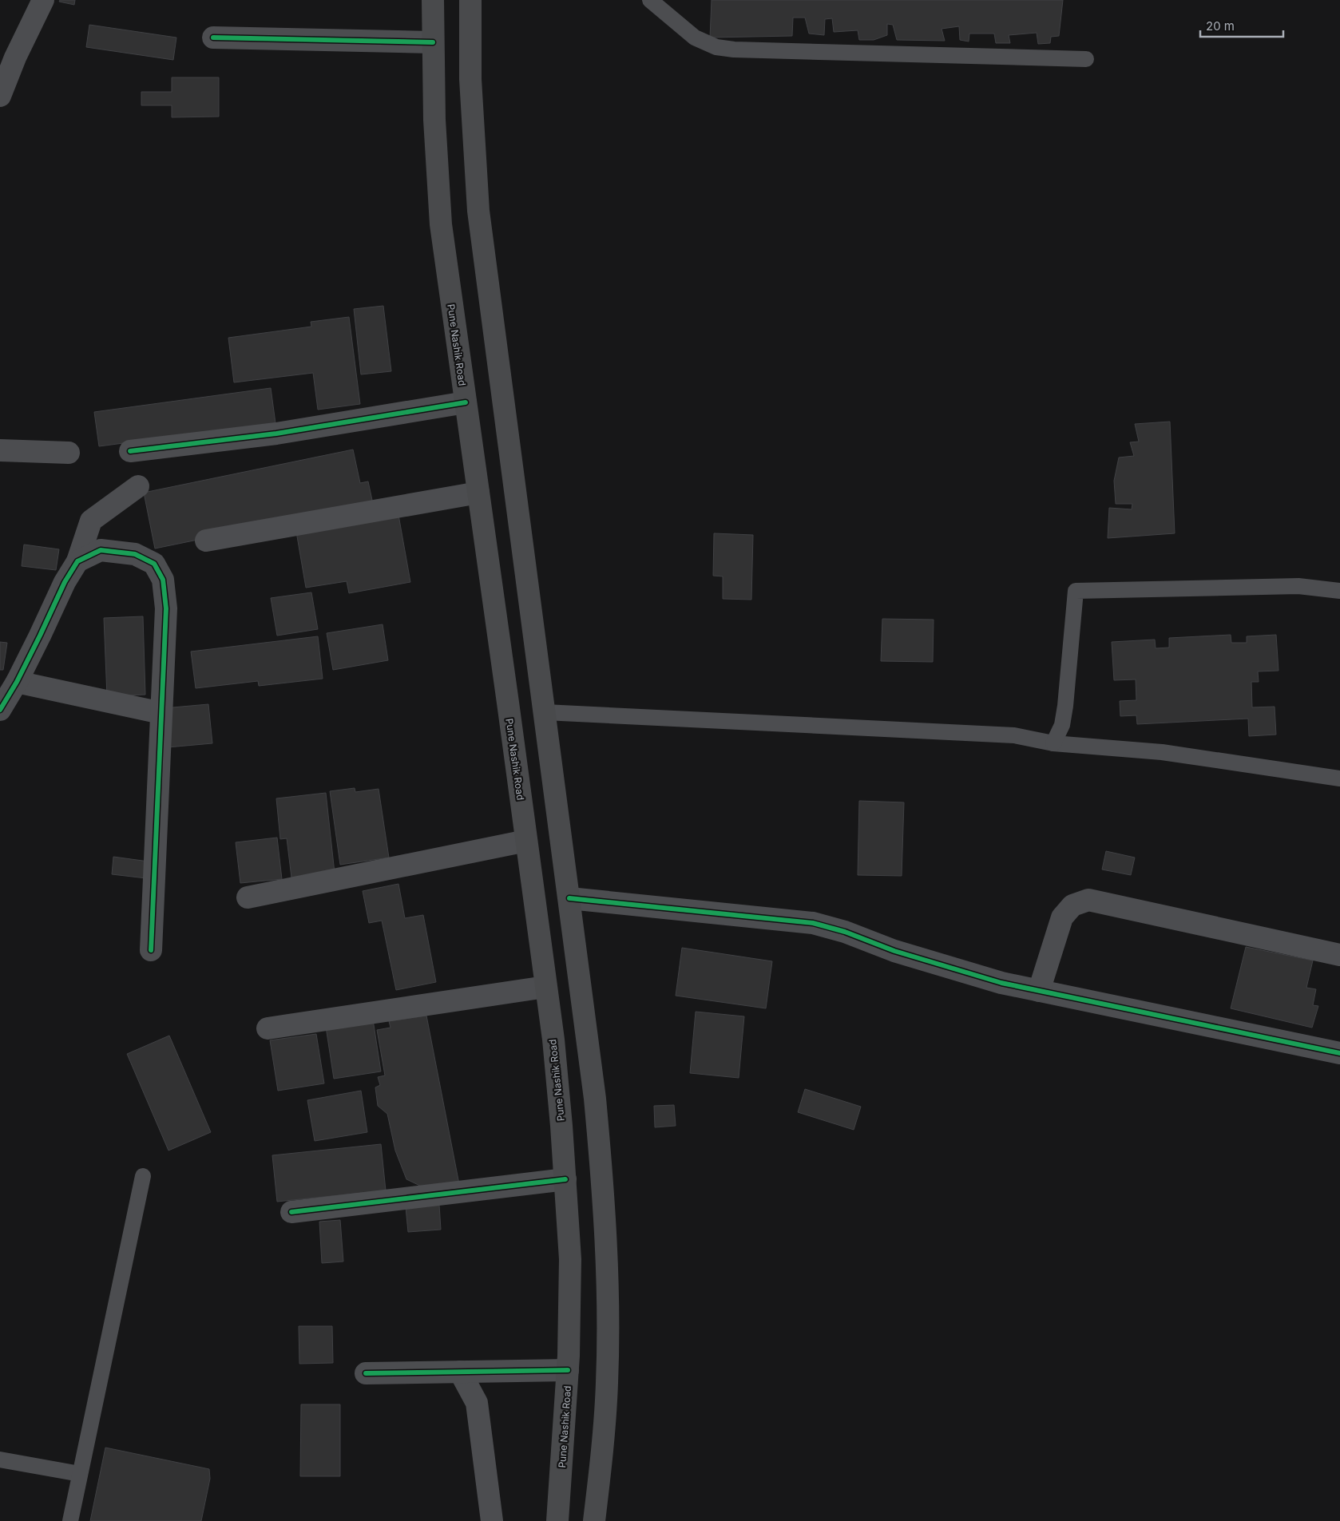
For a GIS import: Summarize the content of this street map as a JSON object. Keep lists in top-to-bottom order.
{
  "streets": {
    "highway": ["Pune Nashik Road"]
  },
  "scale_bar": "20 m"
}
